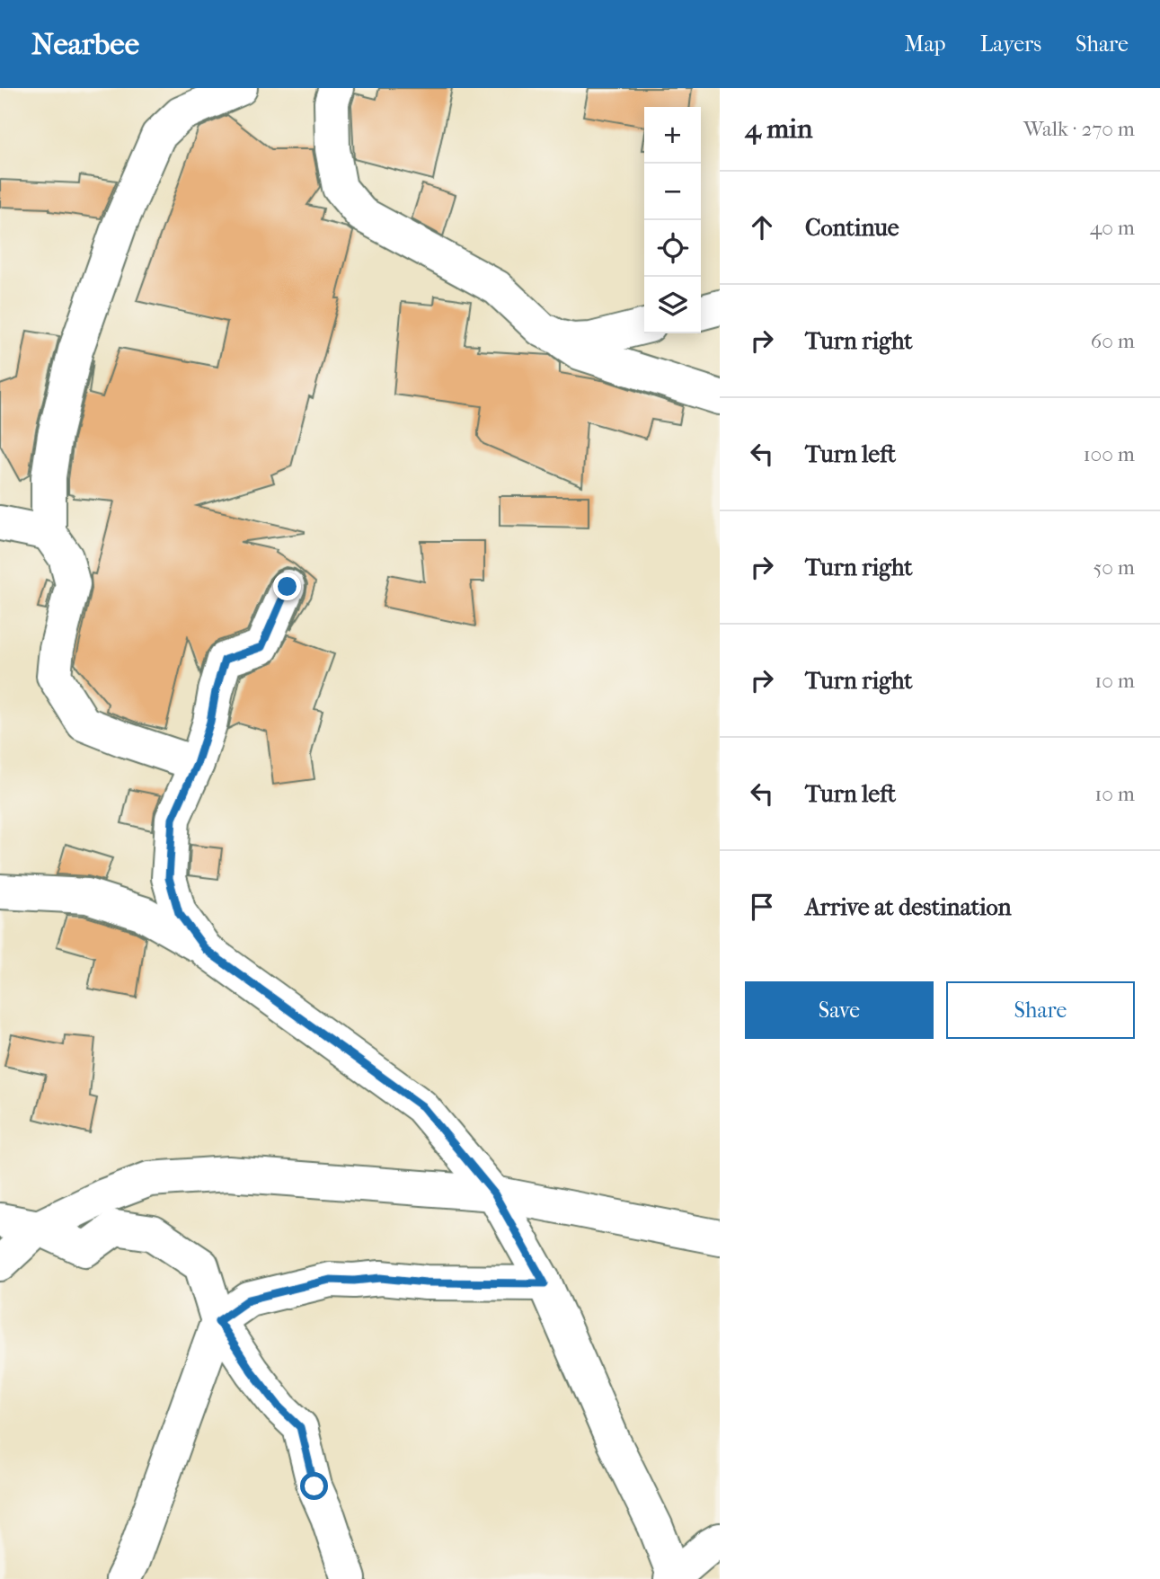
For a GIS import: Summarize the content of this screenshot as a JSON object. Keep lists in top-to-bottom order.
{
  "page": {
    "header": "Nearbee",
    "nav": ["Map", "Layers", "Share"],
    "heading": ["4 min", "Walk · 270 m"],
    "map_buttons": ["+", "−"],
    "list": [
      ["Continue", "40 m"],
      ["Turn right", "60 m"],
      ["Turn left", "100 m"],
      ["Turn right", "50 m"],
      ["Turn right", "10 m"],
      ["Turn left", "10 m"],
      "Arrive at destination"
    ],
    "buttons": ["Save", "Share"]
  }
}
